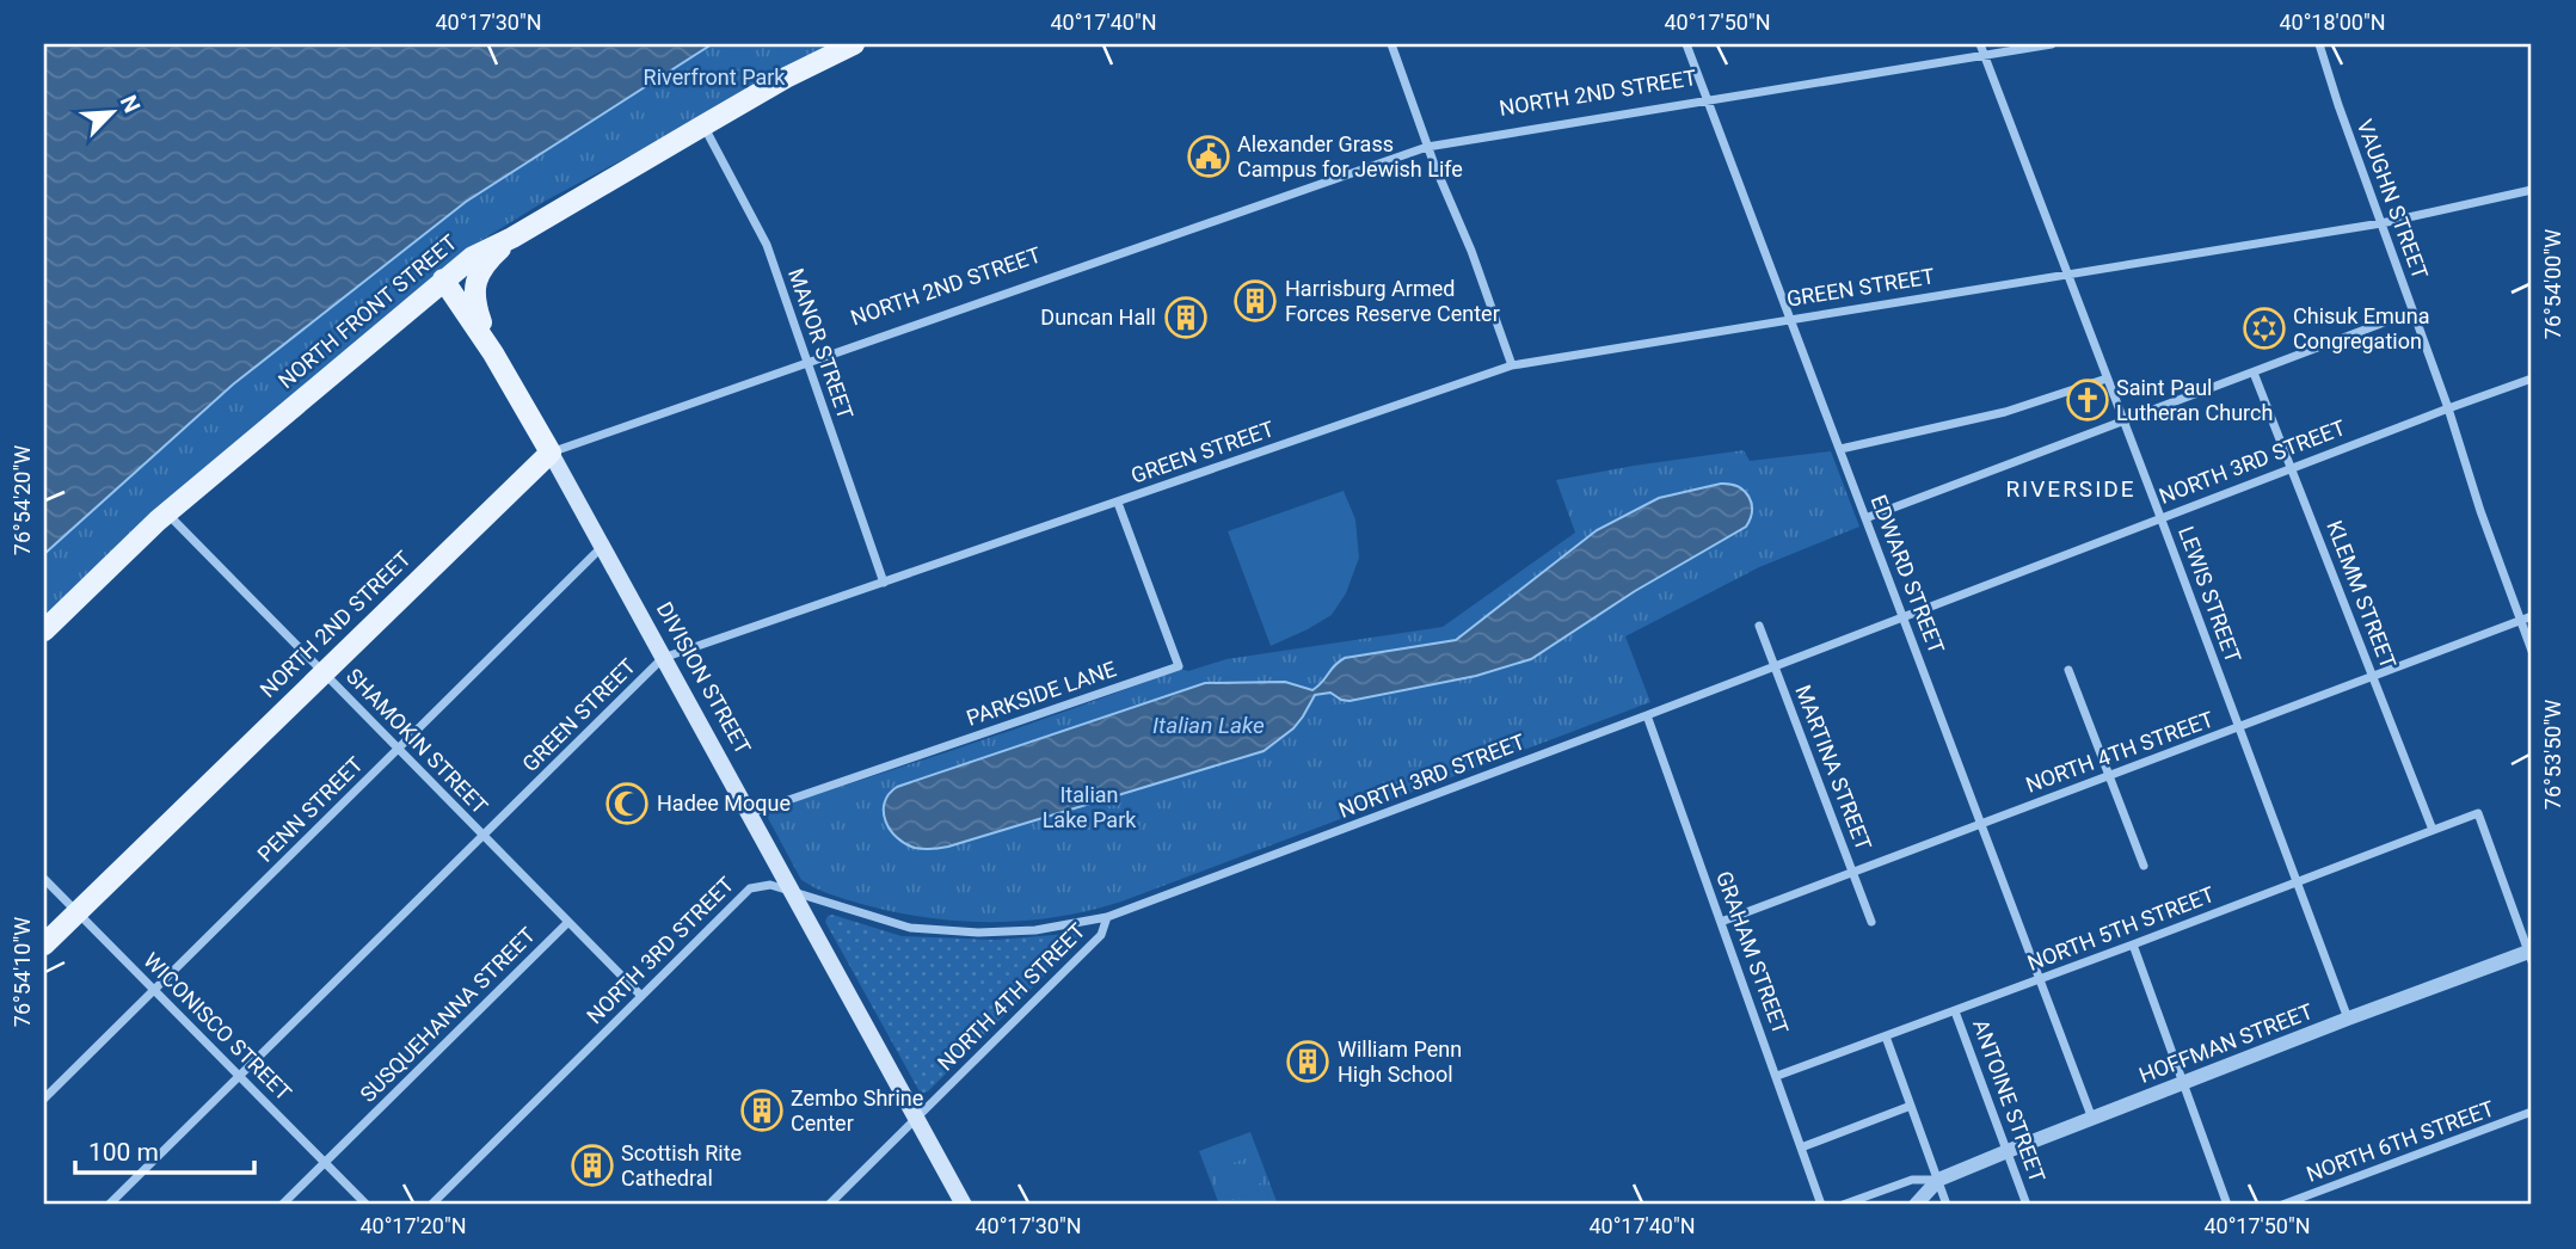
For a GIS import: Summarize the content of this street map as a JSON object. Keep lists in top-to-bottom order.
{
  "streets": {
    "main road": ["NORTH 2ND STREET", "NORTH FRONT STREET", "DIVISION STREET"],
    "street": [
      "VAUGHN STREET",
      "GREEN STREET",
      "MANOR STREET",
      "NORTH 3RD STREET",
      "EDWARD STREET",
      "LEWIS STREET",
      "KLEMM STREET",
      "PARKSIDE LANE",
      "SHAMOKIN STREET",
      "NORTH 4TH STREET",
      "MARTINA STREET",
      "PENN STREET",
      "NORTH 5TH STREET",
      "GRAHAM STREET",
      "SUSQUEHANNA STREET",
      "WICONISCO STREET",
      "HOFFMAN STREET",
      "ANTOINE STREET",
      "NORTH 6TH STREET"
    ]
  },
  "crossings": [
    ["NORTH 2ND STREET", "MANOR STREET"],
    ["NORTH 2ND STREET", "EDWARD STREET"],
    ["NORTH 2ND STREET", "LEWIS STREET"],
    ["NORTH 2ND STREET", "DIVISION STREET"],
    ["NORTH 2ND STREET", "SHAMOKIN STREET"],
    ["NORTH 2ND STREET", "WICONISCO STREET"],
    ["VAUGHN STREET", "GREEN STREET"],
    ["VAUGHN STREET", "NORTH 3RD STREET"],
    ["VAUGHN STREET", "NORTH 4TH STREET"],
    ["GREEN STREET", "MANOR STREET"],
    ["GREEN STREET", "EDWARD STREET"],
    ["GREEN STREET", "LEWIS STREET"],
    ["GREEN STREET", "DIVISION STREET"],
    ["GREEN STREET", "PARKSIDE LANE"],
    ["GREEN STREET", "SHAMOKIN STREET"],
    ["GREEN STREET", "WICONISCO STREET"],
    ["NORTH FRONT STREET", "MANOR STREET"],
    ["NORTH FRONT STREET", "DIVISION STREET"],
    ["NORTH FRONT STREET", "SHAMOKIN STREET"],
    ["NORTH 3RD STREET", "EDWARD STREET"],
    ["NORTH 3RD STREET", "LEWIS STREET"],
    ["NORTH 3RD STREET", "KLEMM STREET"],
    ["NORTH 3RD STREET", "DIVISION STREET"],
    ["NORTH 3RD STREET", "SHAMOKIN STREET"],
    ["NORTH 3RD STREET", "NORTH 4TH STREET"],
    ["NORTH 3RD STREET", "MARTINA STREET"],
    ["NORTH 3RD STREET", "GRAHAM STREET"],
    ["EDWARD STREET", "NORTH 4TH STREET"],
    ["EDWARD STREET", "NORTH 5TH STREET"],
    ["EDWARD STREET", "HOFFMAN STREET"],
    ["LEWIS STREET", "NORTH 4TH STREET"],
    ["LEWIS STREET", "NORTH 5TH STREET"],
    ["LEWIS STREET", "HOFFMAN STREET"],
    ["KLEMM STREET", "NORTH 4TH STREET"],
    ["KLEMM STREET", "NORTH 5TH STREET"],
    ["DIVISION STREET", "PARKSIDE LANE"],
    ["DIVISION STREET", "NORTH 4TH STREET"],
    ["DIVISION STREET", "PENN STREET"],
    ["SHAMOKIN STREET", "PENN STREET"],
    ["SHAMOKIN STREET", "SUSQUEHANNA STREET"],
    ["NORTH 4TH STREET", "MARTINA STREET"],
    ["NORTH 4TH STREET", "GRAHAM STREET"],
    ["PENN STREET", "WICONISCO STREET"],
    ["NORTH 5TH STREET", "GRAHAM STREET"],
    ["NORTH 5TH STREET", "HOFFMAN STREET"],
    ["NORTH 5TH STREET", "ANTOINE STREET"],
    ["SUSQUEHANNA STREET", "WICONISCO STREET"],
    ["HOFFMAN STREET", "ANTOINE STREET"]
  ],
  "districts": ["RIVERSIDE"],
  "water": ["Italian Lake"],
  "parks": ["Riverfront Park", "Italian Lake Park"],
  "places": {
    "public building": ["Alexander Grass Campus for Jewish Life"],
    "building": [
      "Harrisburg Armed Forces Reserve Center",
      "Duncan Hall",
      "William Penn High School",
      "Zembo Shrine Center",
      "Scottish Rite Cathedral"
    ],
    "synagogue": ["Chisuk Emuna Congregation"],
    "church": ["Saint Paul Lutheran Church"],
    "mosque": ["Hadee Moque"]
  },
  "scale_bar": "100 m",
  "north": "top right",
  "coordinates": [
    "40°17'30\"N",
    "40°17'40\"N",
    "40°17'50\"N",
    "40°18'00\"N",
    "76°54'00\"W",
    "76°54'20\"W",
    "76°53'50\"W",
    "76°54'10\"W",
    "40°17'20\"N"
  ]
}
